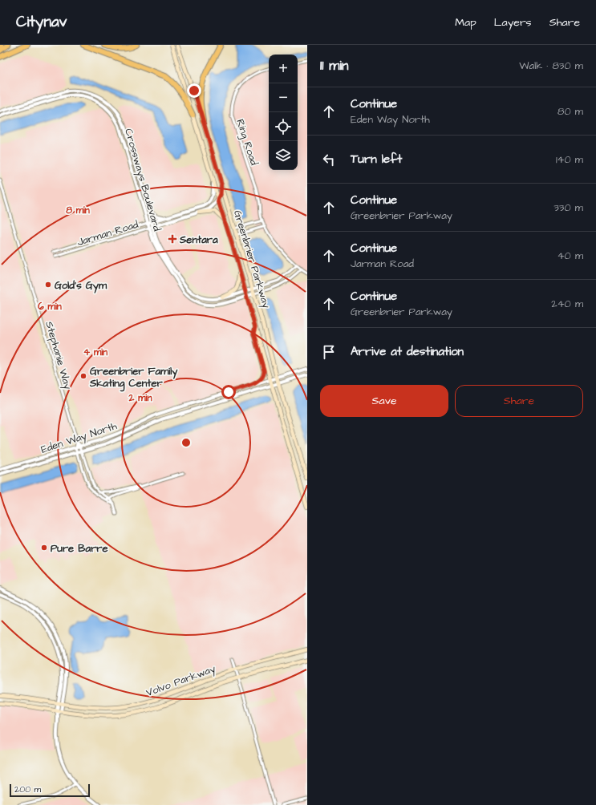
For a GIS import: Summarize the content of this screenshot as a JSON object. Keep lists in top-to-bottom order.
{
  "streets": {
    "main road": ["Greenbrier Parkway", "Volvo Parkway"],
    "street": [
      "Ring Road",
      "Crossways Boulevard",
      "Jarman Road",
      "Stephanie Way",
      "Eden Way North"
    ]
  },
  "crossings": [
    ["Ring Road", "Crossways Boulevard"],
    ["Crossways Boulevard", "Jarman Road"],
    ["Crossways Boulevard", "Greenbrier Parkway"],
    ["Jarman Road", "Greenbrier Parkway"],
    ["Greenbrier Parkway", "Eden Way North"],
    ["Stephanie Way", "Eden Way North"]
  ],
  "places": {
    "health": ["Sentara"],
    "other": ["Gold's Gym", "Greenbrier Family Skating Center", "Pure Barre"]
  },
  "scale_bar": "200 m",
  "page": {
    "header": "Citynav",
    "nav": ["Map", "Layers", "Share"],
    "heading": ["11 min", "Walk · 830 m"],
    "map_buttons": ["+", "−"],
    "list": [
      ["Continue", "Eden Way North", "80 m"],
      ["Turn left", "140 m"],
      ["Continue", "Greenbrier Parkway", "330 m"],
      ["Continue", "Jarman Road", "40 m"],
      ["Continue", "Greenbrier Parkway", "240 m"],
      "Arrive at destination"
    ],
    "buttons": ["Save", "Share"],
    "scale": "200 m"
  },
  "rings": [
    "8 min",
    "6 min",
    "4 min",
    "2 min"
  ]
}
